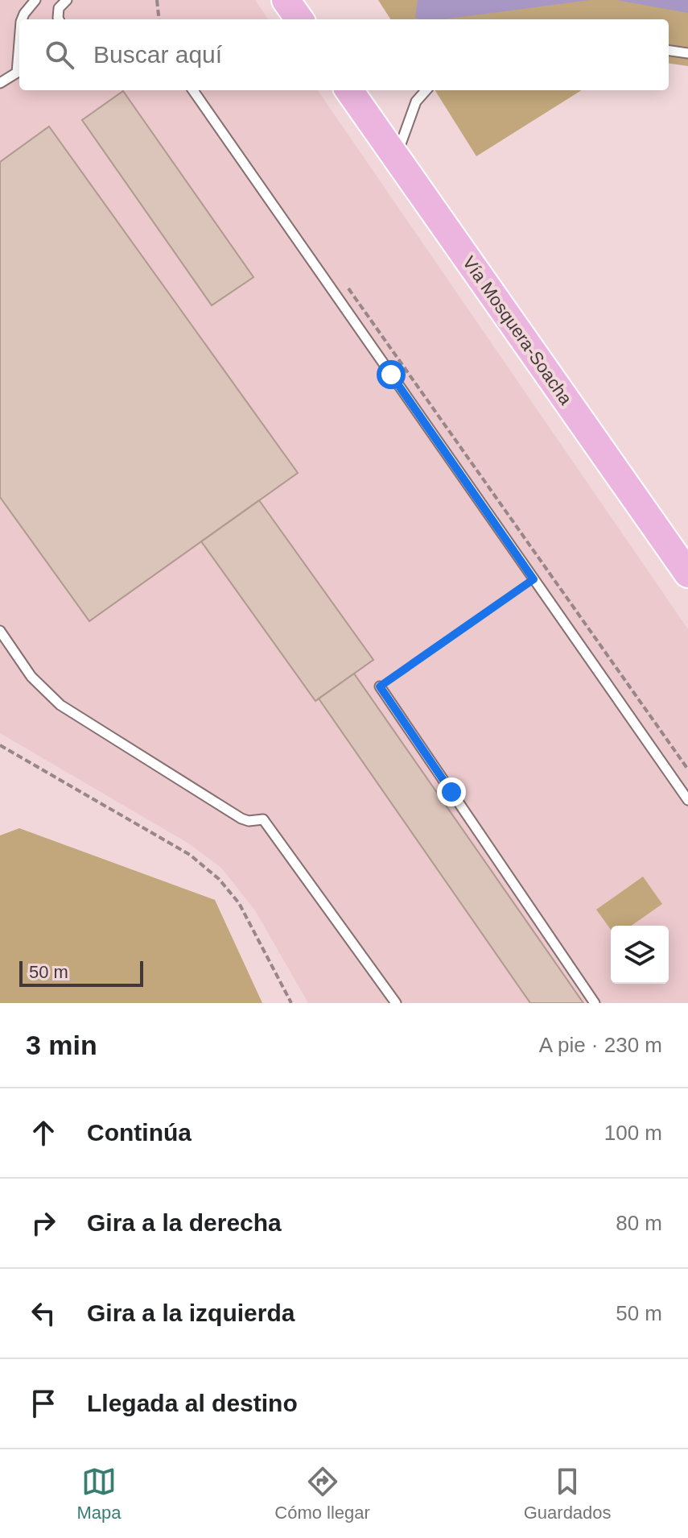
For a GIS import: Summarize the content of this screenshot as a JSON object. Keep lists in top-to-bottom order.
{
  "streets": {
    "main road": ["Vía Mosquera-Soacha"]
  },
  "scale_bar": "50 m",
  "page": {
    "search": "Buscar aquí",
    "scale": "50 m",
    "heading": ["3 min", "A pie · 230 m"],
    "list": [
      ["Continúa", "100 m"],
      ["Gira a la derecha", "80 m"],
      ["Gira a la izquierda", "50 m"],
      "Llegada al destino"
    ],
    "nav": ["Mapa", "Cómo llegar", "Guardados"]
  }
}
